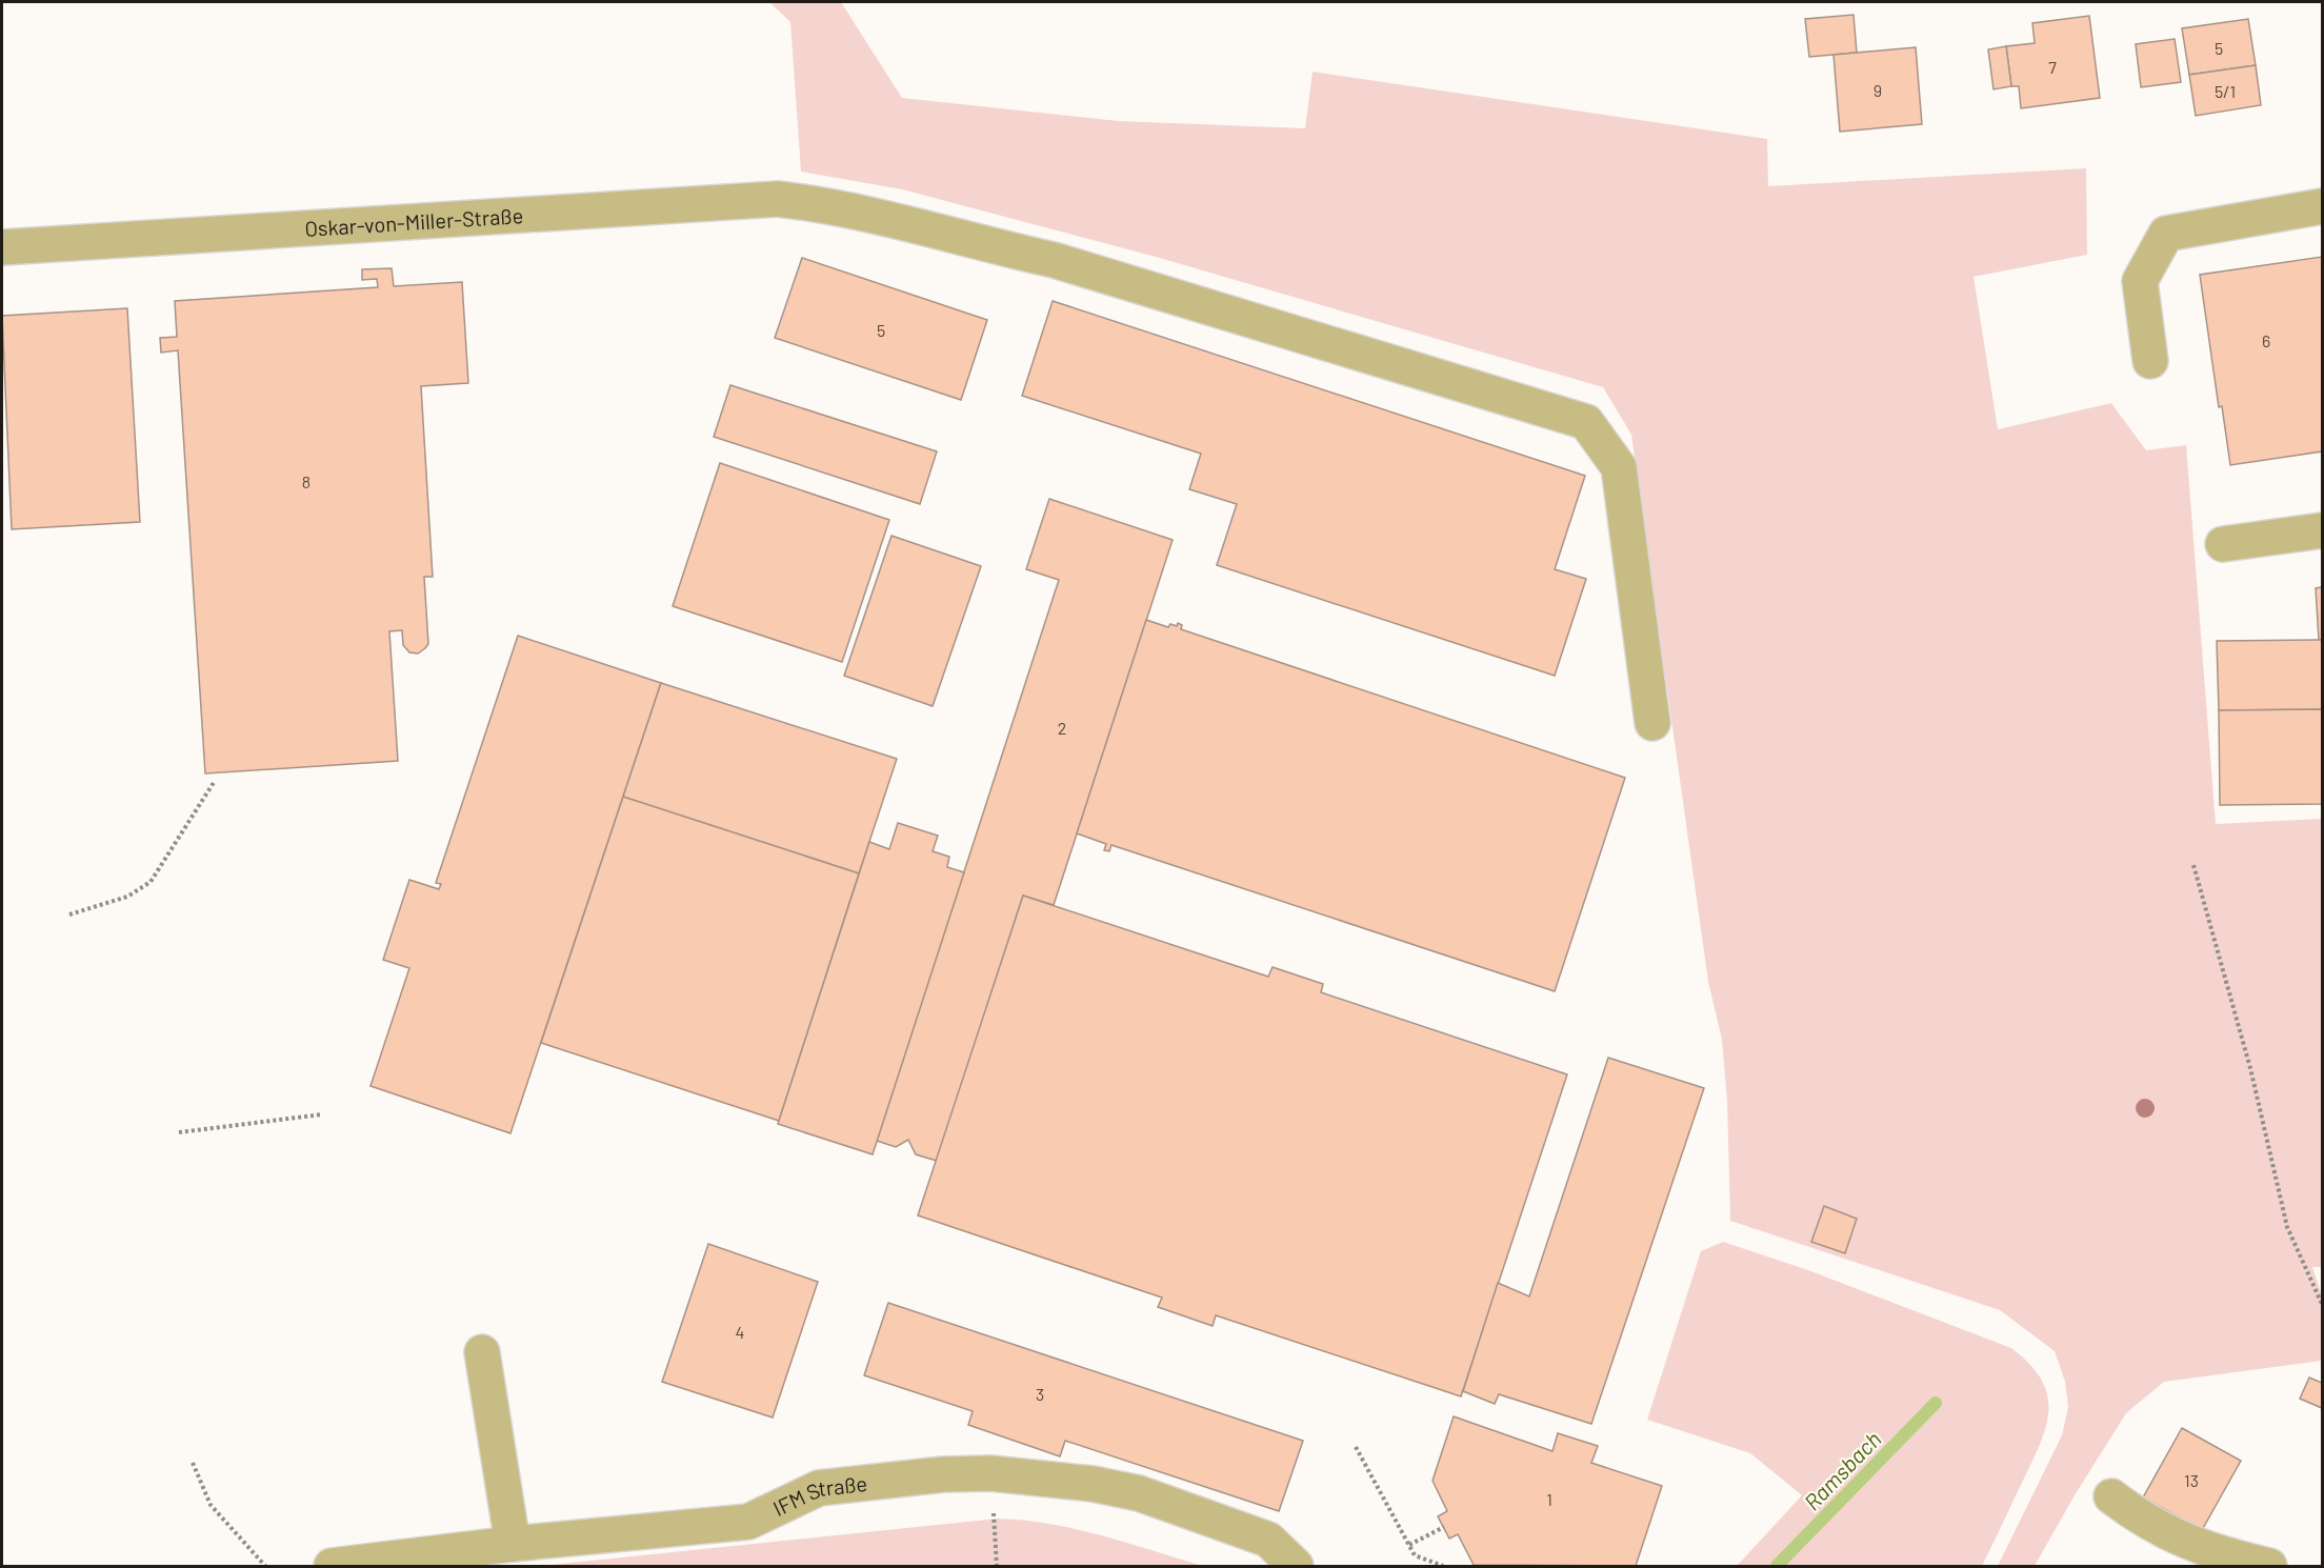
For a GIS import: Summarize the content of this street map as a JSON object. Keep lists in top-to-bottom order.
{
  "streets": {
    "street": ["Oskar-von-Miller-Straße", "IFM Straße"]
  },
  "water": ["Ramsbach"],
  "house_numbers": [
    "5",
    "7",
    "9",
    "5/1",
    "5",
    "6",
    "8",
    "2",
    "4",
    "3",
    "13",
    "1"
  ]
}
